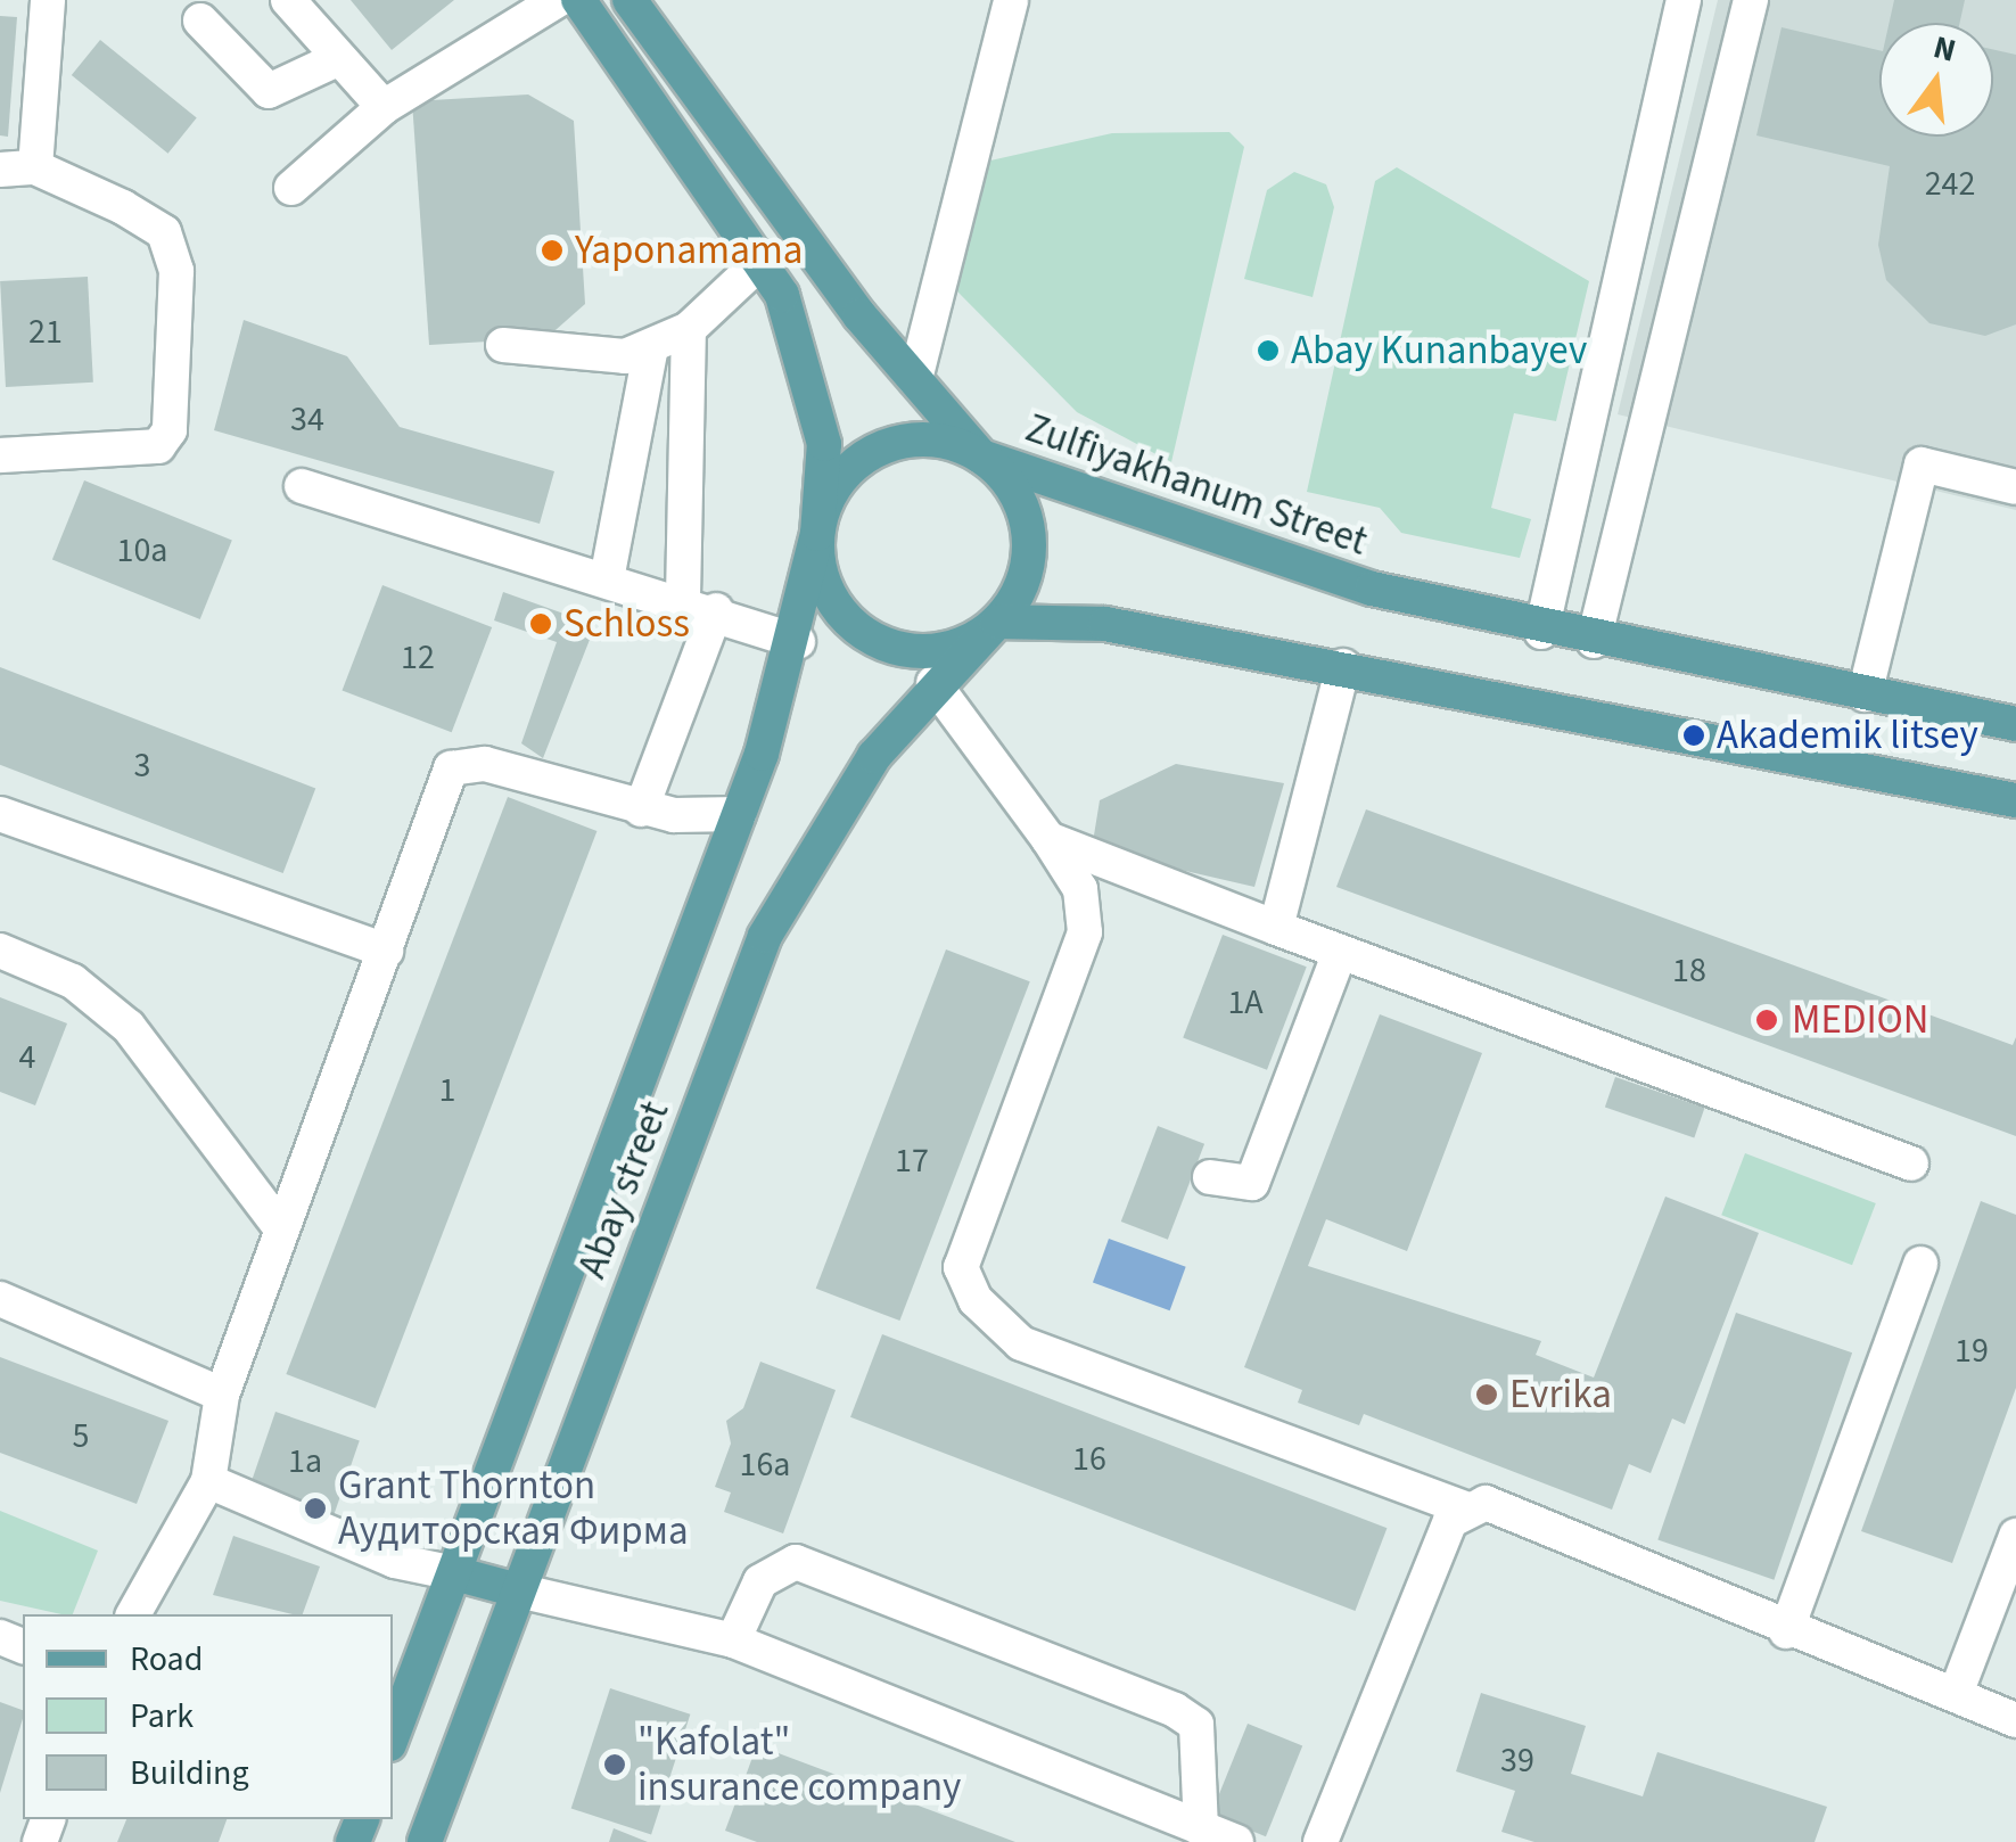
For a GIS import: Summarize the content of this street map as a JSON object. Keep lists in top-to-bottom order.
{
  "streets": {
    "main road": ["Zulfiyakhanum Street", "Abay street"]
  },
  "crossings": [
    ["Zulfiyakhanum Street", "Abay street"]
  ],
  "places": [
    "Yaponamama",
    "Abay Kunanbayev",
    "Schloss",
    "Akademik litsey",
    "MEDION",
    "Evrika",
    "Grant Thornton Аудиторская Фирма",
    "\"Kafolat\" insurance company"
  ],
  "house_numbers": [
    "242",
    "21",
    "34",
    "10a",
    "12",
    "3",
    "18",
    "1A",
    "4",
    "1",
    "17",
    "19",
    "5",
    "16",
    "1a",
    "16a",
    "39"
  ],
  "legend": ["Road", "Park", "Building"],
  "north": "top"
}
